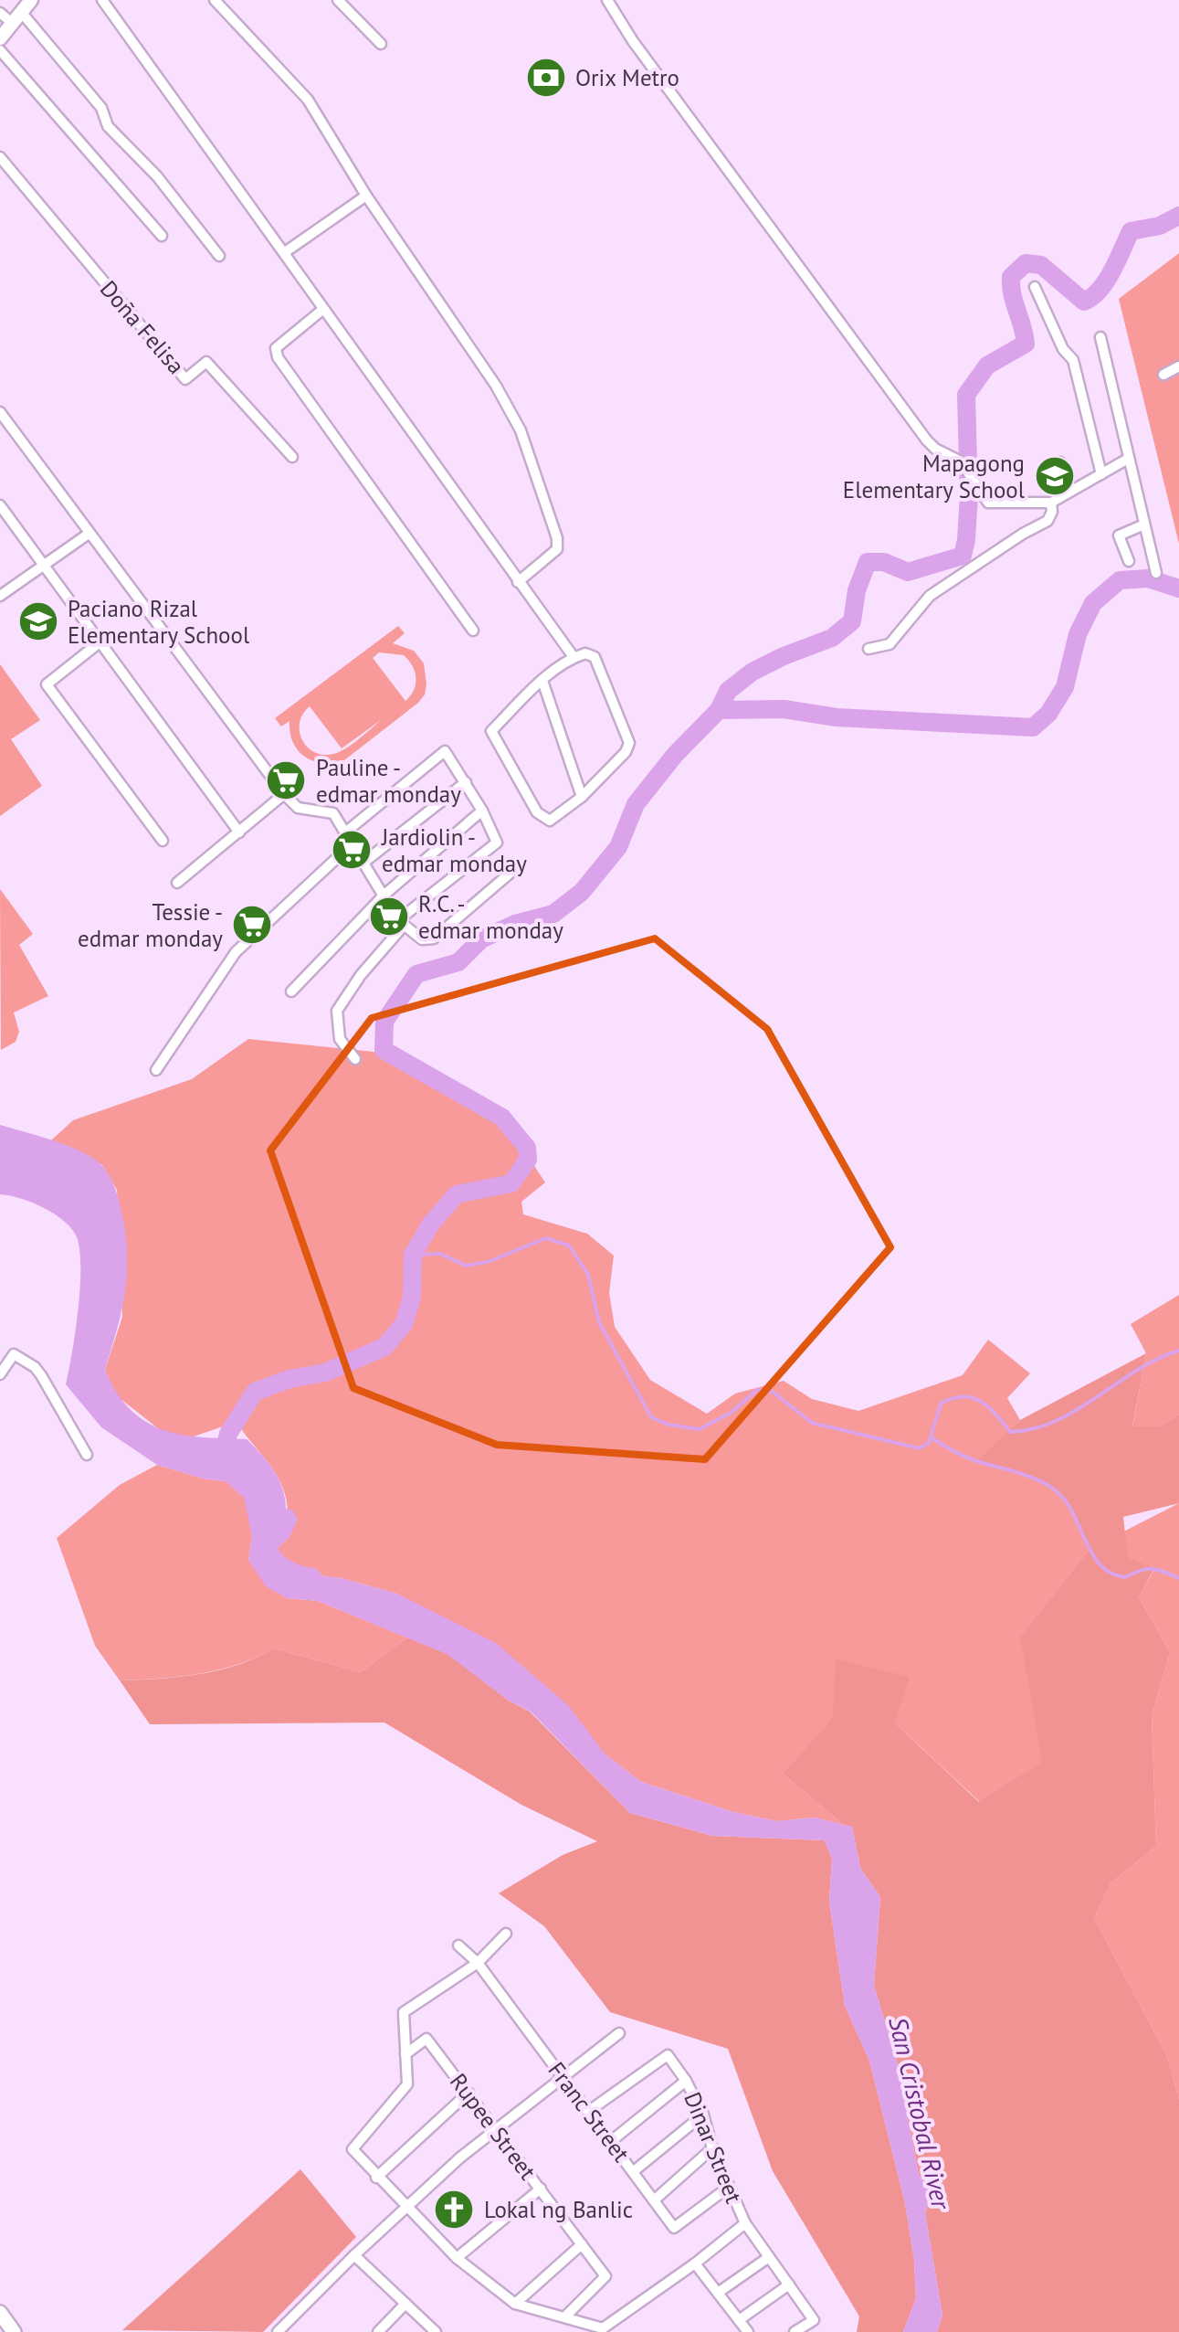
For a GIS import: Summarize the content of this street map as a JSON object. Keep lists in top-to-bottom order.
{
  "streets": {
    "street": [
      "Doña Felisa",
      "Franc Street",
      "Rupee Street",
      "Dinar Street"
    ]
  },
  "crossings": [
    ["Franc Street", "Dinar Street"]
  ],
  "water": ["San Cristobal River"],
  "places": {
    "bank": ["Orix Metro"],
    "school or university": ["Mapagong Elementary School", "Paciano Rizal Elementary School"],
    "supermarket": [
      "Pauline - edmar monday",
      "Jardiolin - edmar monday",
      "R.C. - edmar monday",
      "Tessie - edmar monday"
    ],
    "church": ["Lokal ng Banlic"]
  }
}
